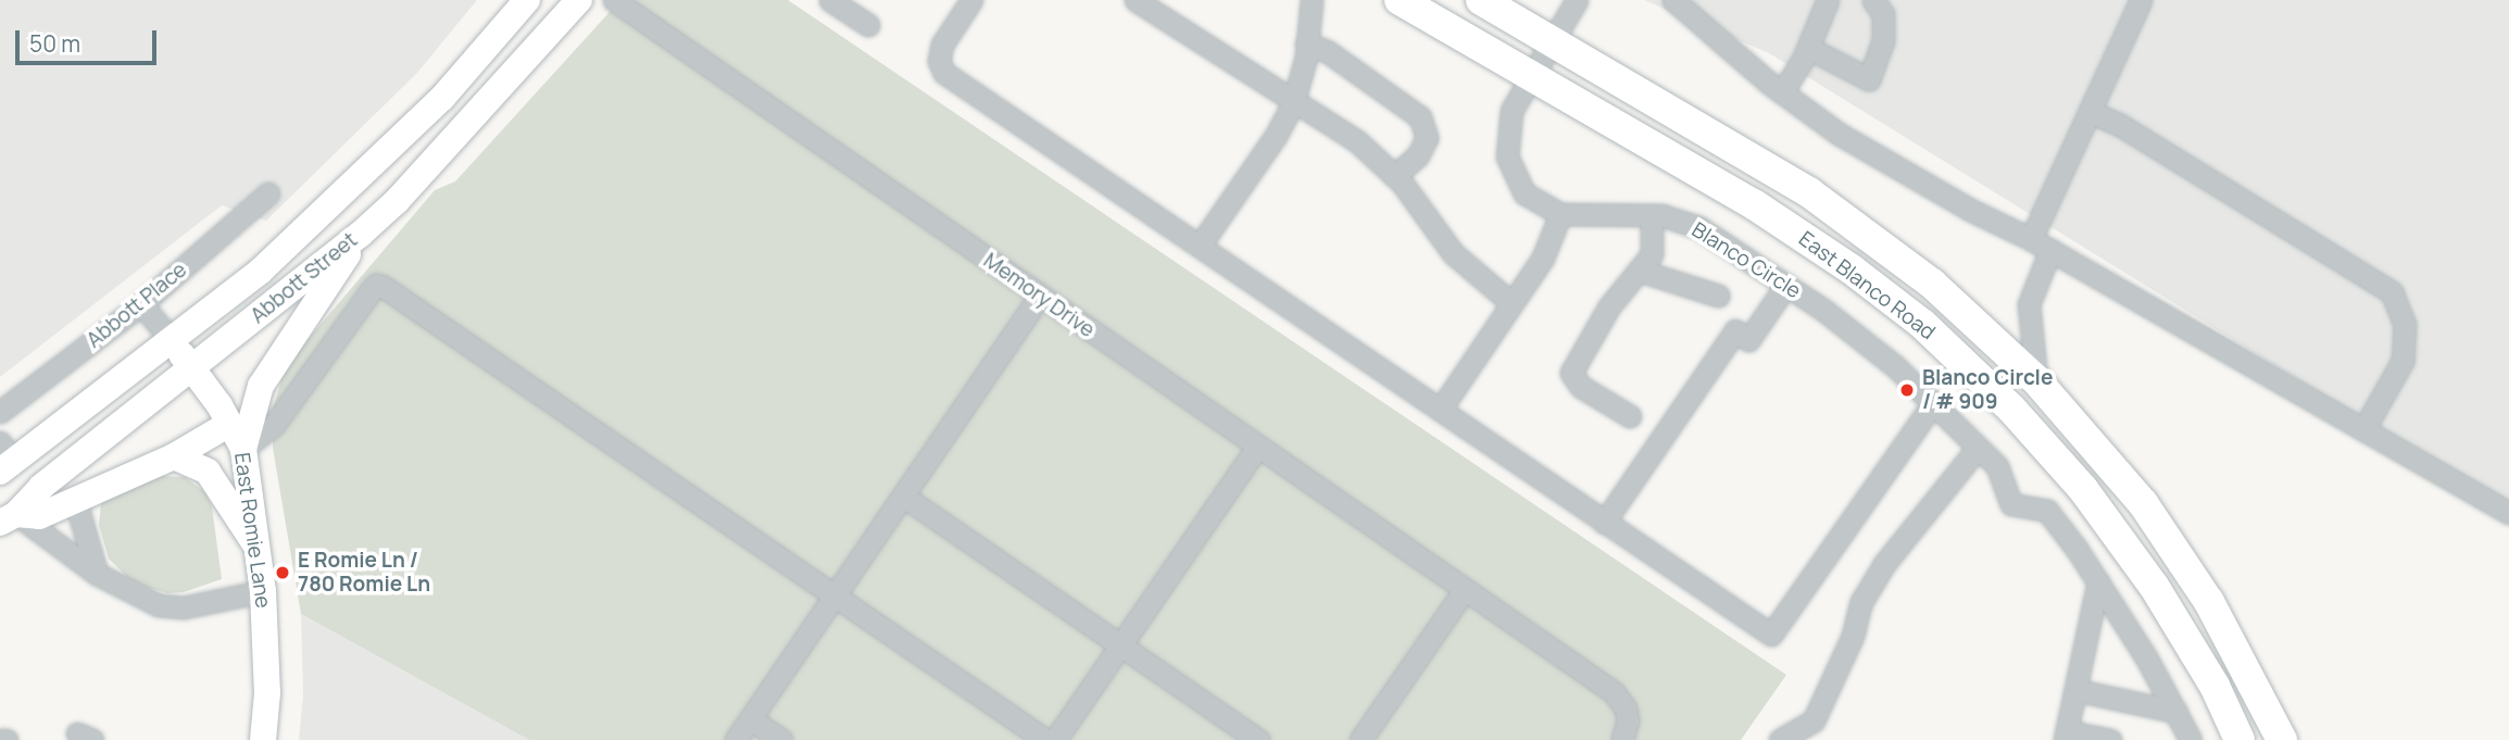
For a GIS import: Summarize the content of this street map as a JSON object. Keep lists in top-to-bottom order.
{
  "streets": {
    "highway": ["East Blanco Road"],
    "main road": ["Abbott Street", "East Romie Lane"],
    "street": ["Blanco Circle", "Memory Drive", "Abbott Place"]
  },
  "crossings": [
    ["Blanco Circle", "East Blanco Road"],
    ["Abbott Street", "East Romie Lane"]
  ],
  "places": ["Blanco Circle / # 909", "E Romie Ln / 780 Romie Ln"],
  "scale_bar": "50 m"
}
